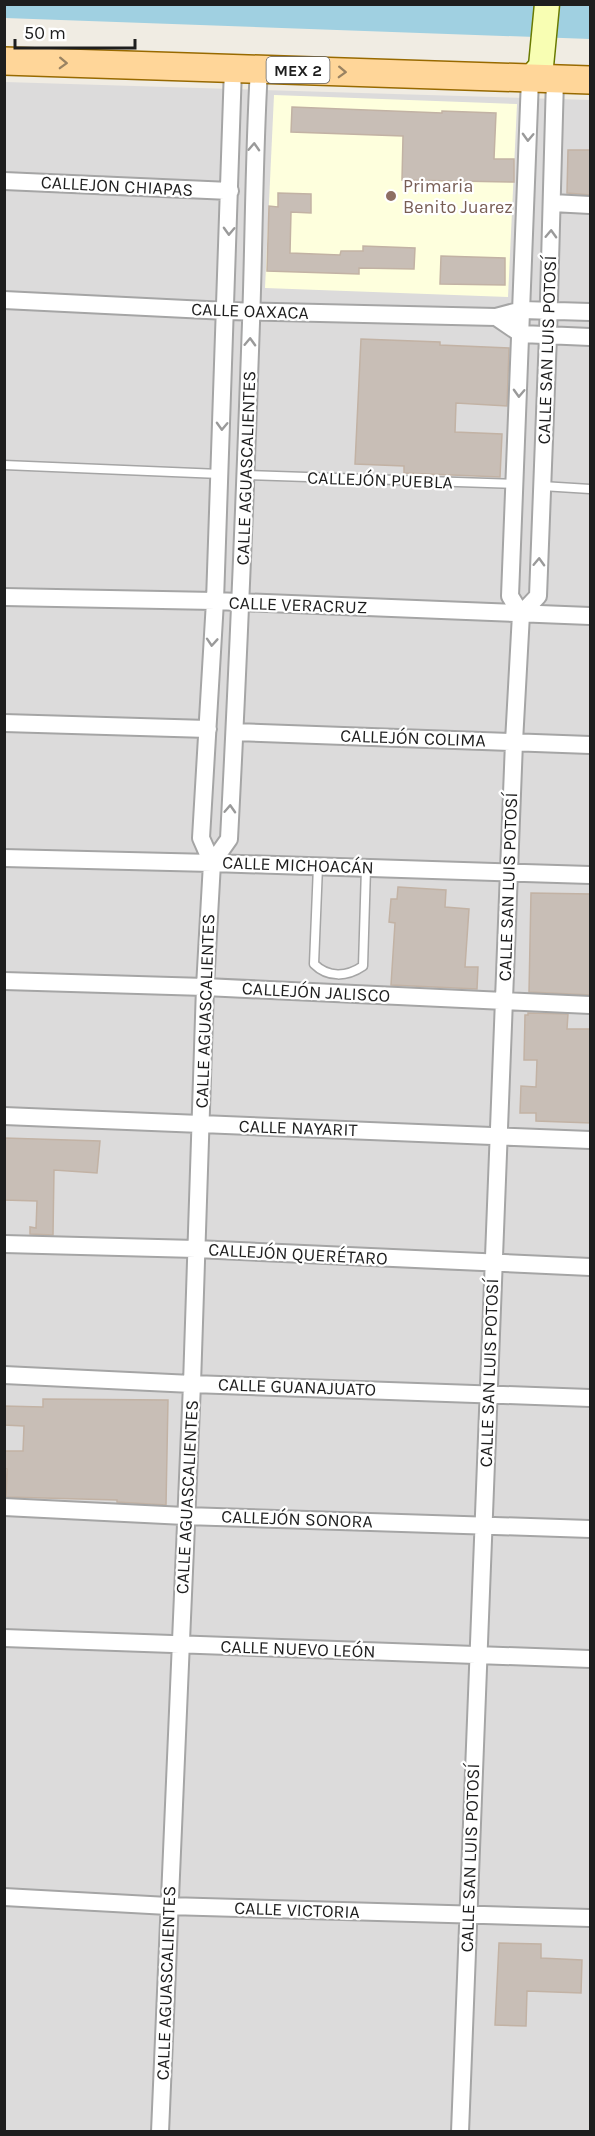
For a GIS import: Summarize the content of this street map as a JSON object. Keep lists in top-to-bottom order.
{
  "streets": {
    "main road": ["MEX 2"],
    "street": [
      "CALLEJON CHIAPAS",
      "CALLE OAXACA",
      "CALLE SAN LUIS POTOSÍ",
      "CALLE AGUASCALIENTES",
      "CALLE VERACRUZ",
      "CALLEJÓN COLIMA",
      "CALLE MICHOACÁN",
      "CALLEJÓN JALISCO",
      "CALLE NAYARIT",
      "CALLEJÓN QUERÉTARO",
      "CALLE GUANAJUATO",
      "CALLEJÓN SONORA",
      "CALLE NUEVO LEÓN",
      "CALLE VICTORIA"
    ],
    "lane": ["CALLEJÓN PUEBLA"]
  },
  "crossings": [
    ["MEX 2", "CALLE SAN LUIS POTOSÍ"],
    ["MEX 2", "CALLE AGUASCALIENTES"],
    ["CALLEJON CHIAPAS", "CALLE AGUASCALIENTES"],
    ["CALLE OAXACA", "CALLE SAN LUIS POTOSÍ"],
    ["CALLE OAXACA", "CALLE AGUASCALIENTES"],
    ["CALLE SAN LUIS POTOSÍ", "CALLEJÓN PUEBLA"],
    ["CALLE SAN LUIS POTOSÍ", "CALLE VERACRUZ"],
    ["CALLE SAN LUIS POTOSÍ", "CALLEJÓN COLIMA"],
    ["CALLE SAN LUIS POTOSÍ", "CALLE MICHOACÁN"],
    ["CALLE SAN LUIS POTOSÍ", "CALLEJÓN JALISCO"],
    ["CALLE SAN LUIS POTOSÍ", "CALLE NAYARIT"],
    ["CALLE SAN LUIS POTOSÍ", "CALLEJÓN QUERÉTARO"],
    ["CALLE SAN LUIS POTOSÍ", "CALLE GUANAJUATO"],
    ["CALLE SAN LUIS POTOSÍ", "CALLEJÓN SONORA"],
    ["CALLE SAN LUIS POTOSÍ", "CALLE NUEVO LEÓN"],
    ["CALLE SAN LUIS POTOSÍ", "CALLE VICTORIA"],
    ["CALLE AGUASCALIENTES", "CALLEJÓN PUEBLA"],
    ["CALLE AGUASCALIENTES", "CALLE VERACRUZ"],
    ["CALLE AGUASCALIENTES", "CALLEJÓN COLIMA"],
    ["CALLE AGUASCALIENTES", "CALLE MICHOACÁN"],
    ["CALLE AGUASCALIENTES", "CALLEJÓN JALISCO"],
    ["CALLE AGUASCALIENTES", "CALLE NAYARIT"],
    ["CALLE AGUASCALIENTES", "CALLEJÓN QUERÉTARO"],
    ["CALLE AGUASCALIENTES", "CALLE GUANAJUATO"],
    ["CALLE AGUASCALIENTES", "CALLEJÓN SONORA"],
    ["CALLE AGUASCALIENTES", "CALLE NUEVO LEÓN"],
    ["CALLE AGUASCALIENTES", "CALLE VICTORIA"]
  ],
  "places": ["Primaria Benito Juarez"],
  "scale_bar": "50 m"
}
